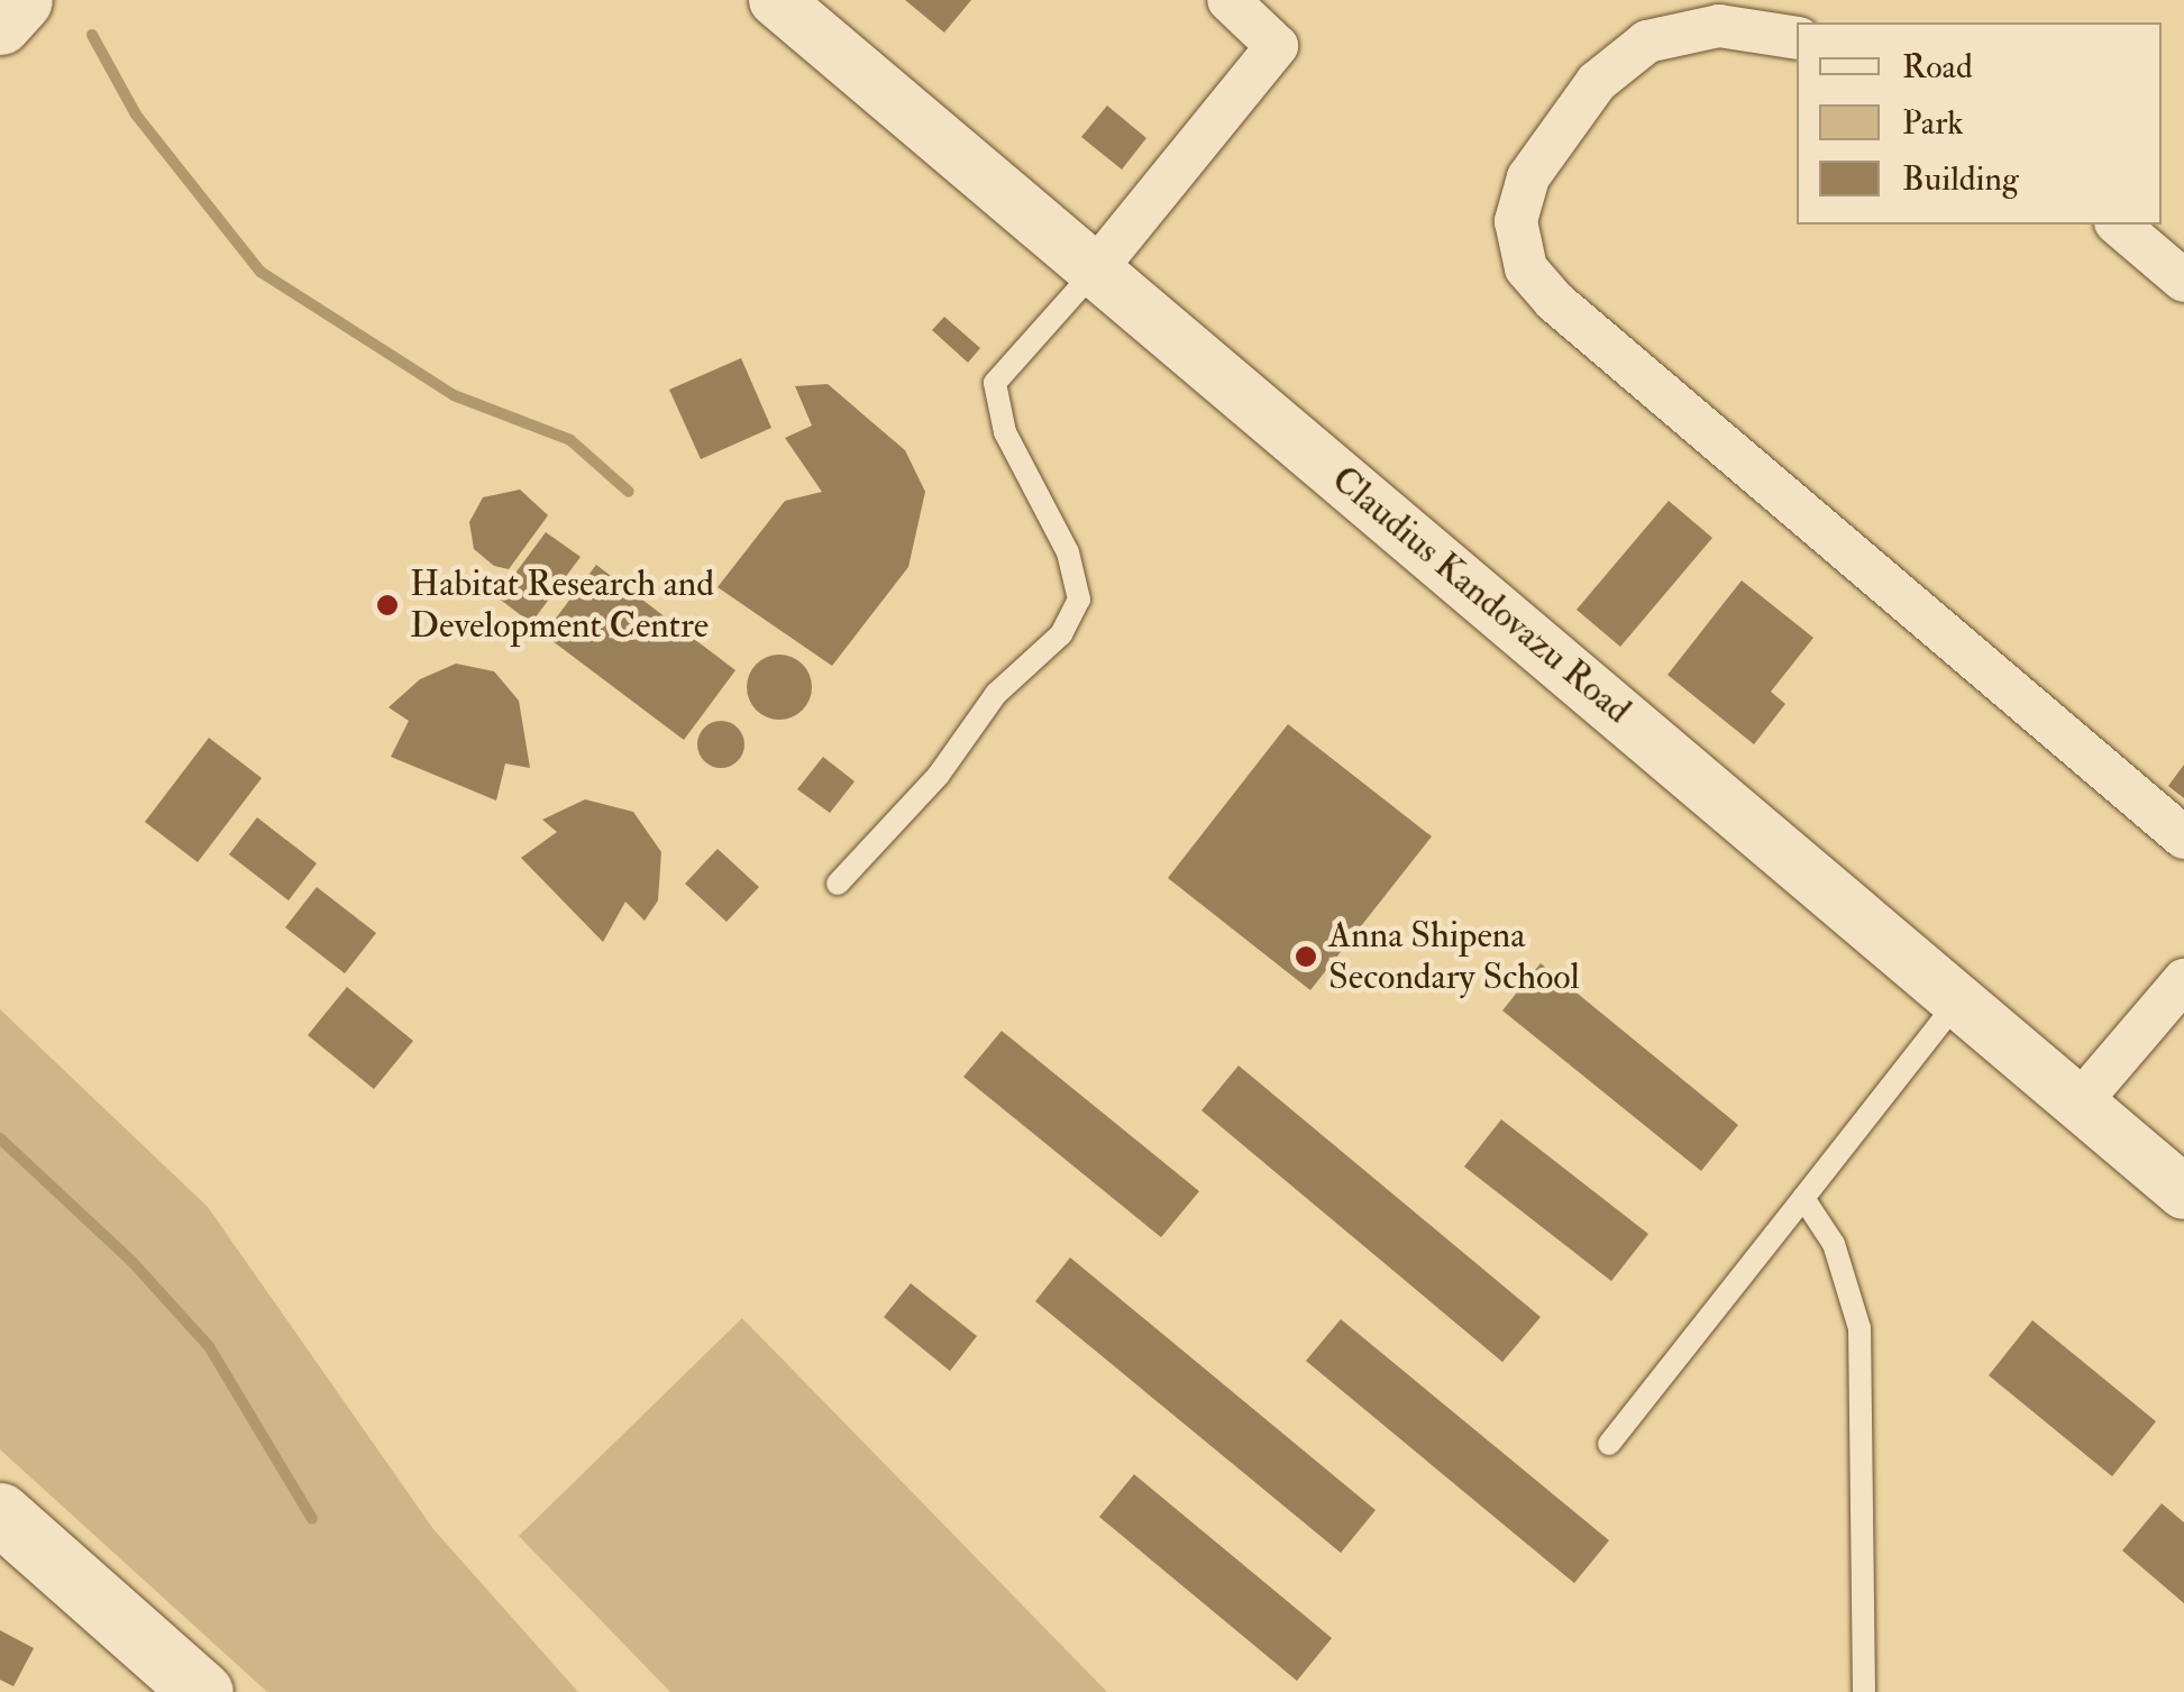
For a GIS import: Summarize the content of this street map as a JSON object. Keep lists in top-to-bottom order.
{
  "streets": {
    "street": ["Claudius Kandovazu Road"]
  },
  "places": ["Habitat Research and Development Centre", "Anna Shipena Secondary School"],
  "legend": ["Road", "Park", "Building"]
}
